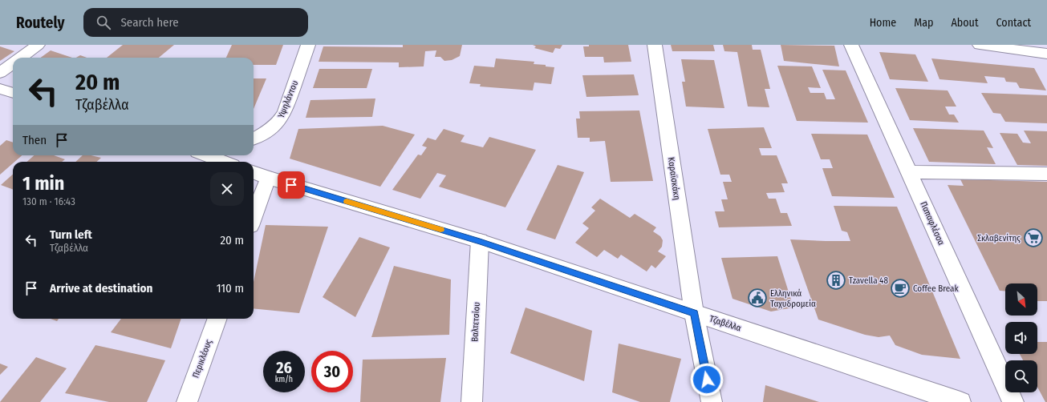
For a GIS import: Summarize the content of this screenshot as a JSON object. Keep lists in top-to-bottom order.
{
  "streets": {
    "street": [
      "Υψηλάντου",
      "Καραϊσκάκη",
      "Παπαφλέσσα",
      "Βαλτετσίου",
      "Τζαβέλλα",
      "Περικλέους"
    ]
  },
  "crossings": [
    ["Καραϊσκάκη", "Τζαβέλλα"],
    ["Βαλτετσίου", "Τζαβέλλα"]
  ],
  "places": {
    "supermarket": ["Σκλαβενίτης"],
    "building": ["Tzavella 48"],
    "cafe": ["Coffee Break"],
    "public building": ["Ελληνικά Ταχυδρομεία"]
  },
  "north": "bottom right",
  "page": {
    "header": "Routely",
    "search": "Search here",
    "nav": [
      "Home",
      "Map",
      "About",
      "Contact"
    ],
    "turn": ["20 m", "Τζαβέλλα"],
    "then": "Then",
    "heading": ["1 min", "130 m · 16:43"],
    "list": [
      {
        "name": "Turn left",
        "note": "Τζαβέλλα",
        "value": "20 m"
      },
      {
        "name": "Arrive at destination",
        "value": "110 m"
      }
    ],
    "speed": "26 km/h",
    "limit": "30"
  }
}
